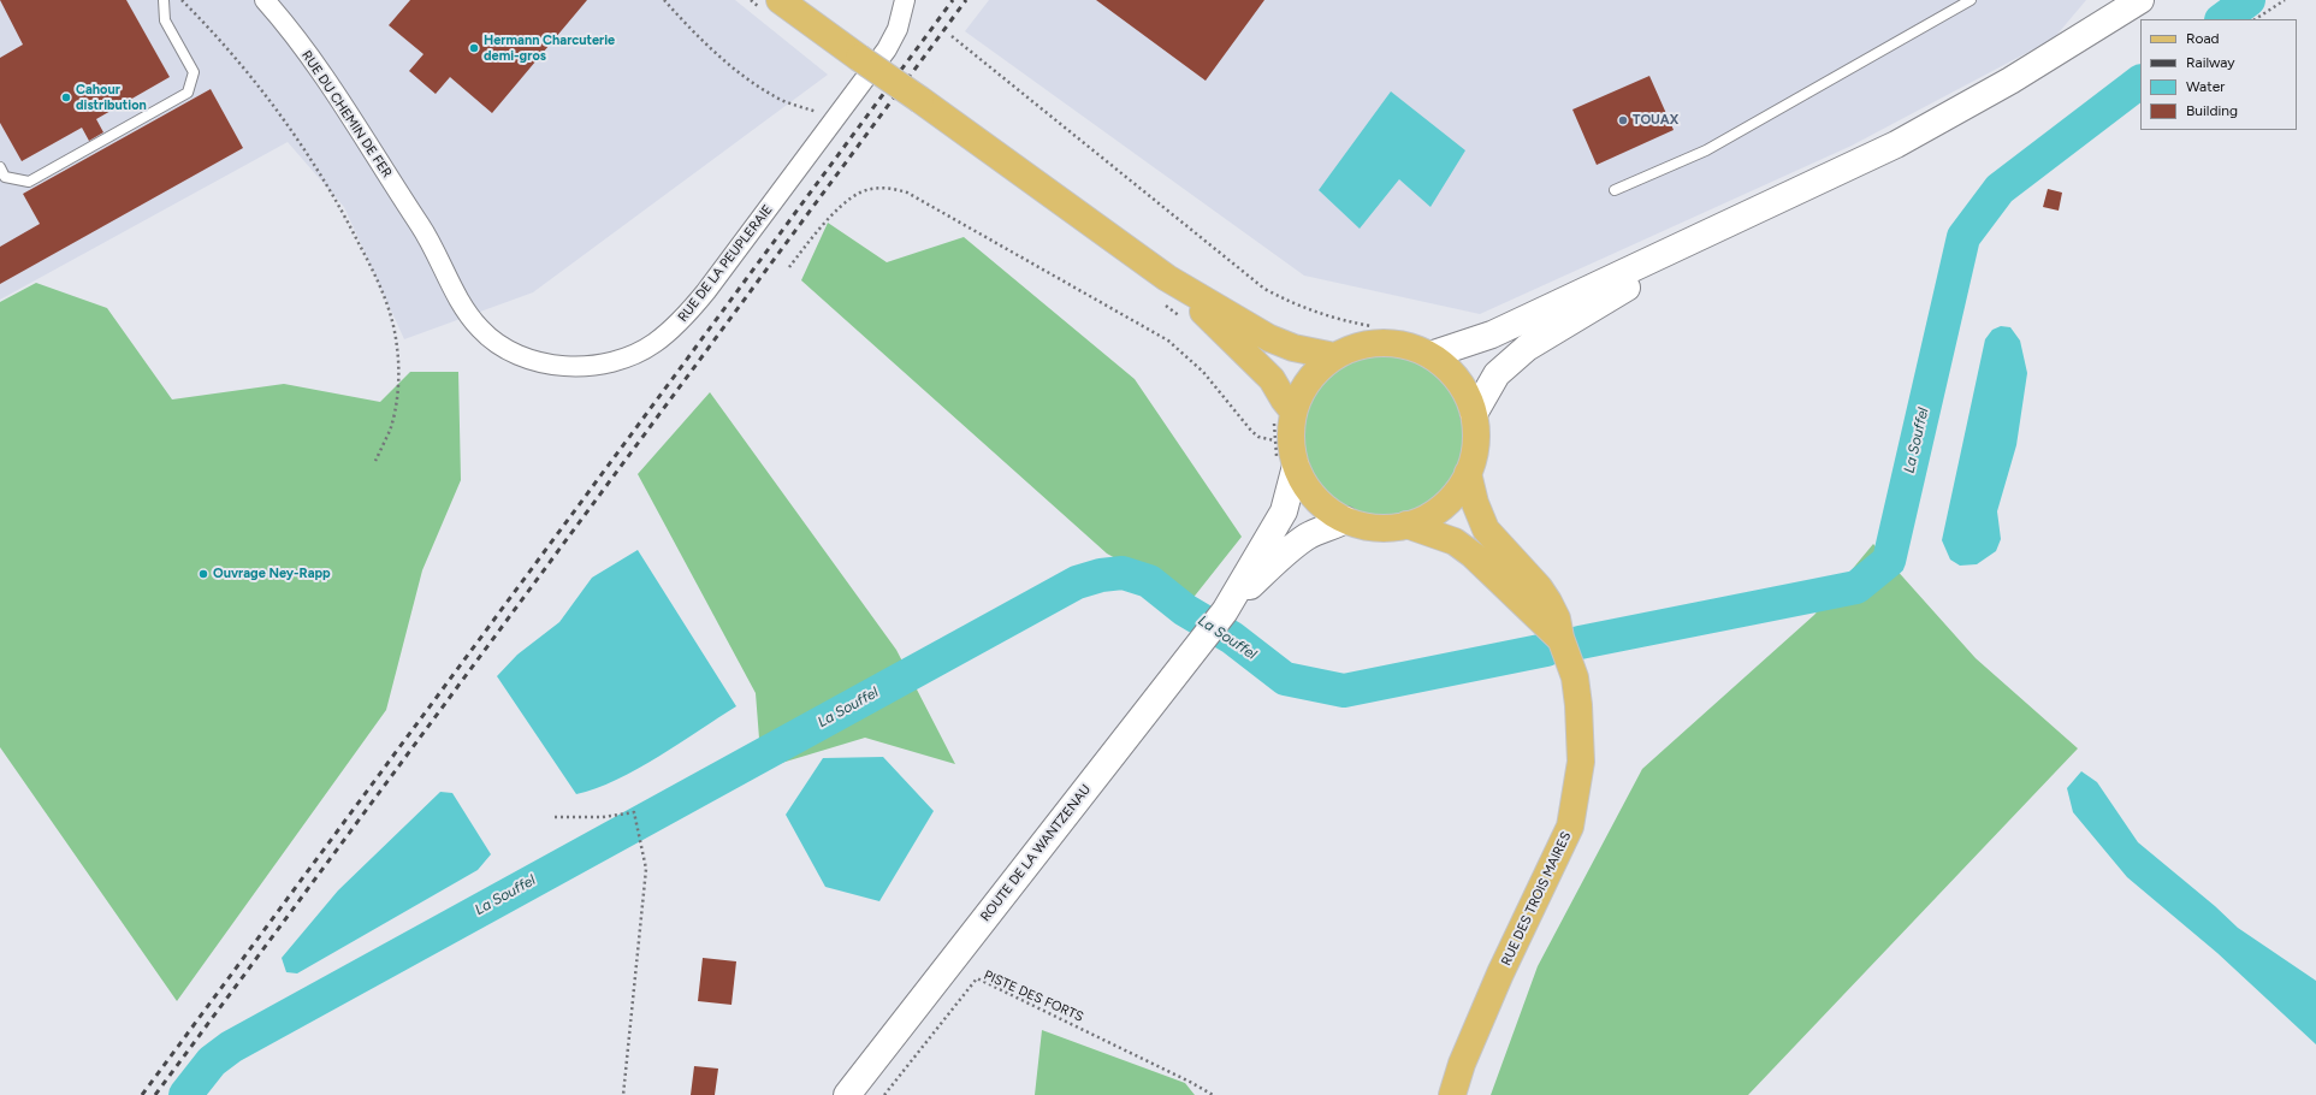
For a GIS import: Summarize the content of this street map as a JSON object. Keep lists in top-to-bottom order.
{
  "streets": {
    "main road": ["ROUTE DE LA WANTZENAU", "RUE DES TROIS MAIRES"],
    "street": ["RUE DU CHEMIN DE FER", "RUE DE LA PEUPLERAIE"],
    "path": ["PISTE DES FORTS"]
  },
  "crossings": [
    ["RUE DU CHEMIN DE FER", "RUE DE LA PEUPLERAIE"]
  ],
  "water": ["La Souffel"],
  "places": [
    "Hermann Charcuterie demi-gros",
    "Cahour distribution",
    "TOUAX",
    "Ouvrage Ney-Rapp"
  ],
  "legend": [
    "Road",
    "Railway",
    "Water",
    "Building"
  ]
}
